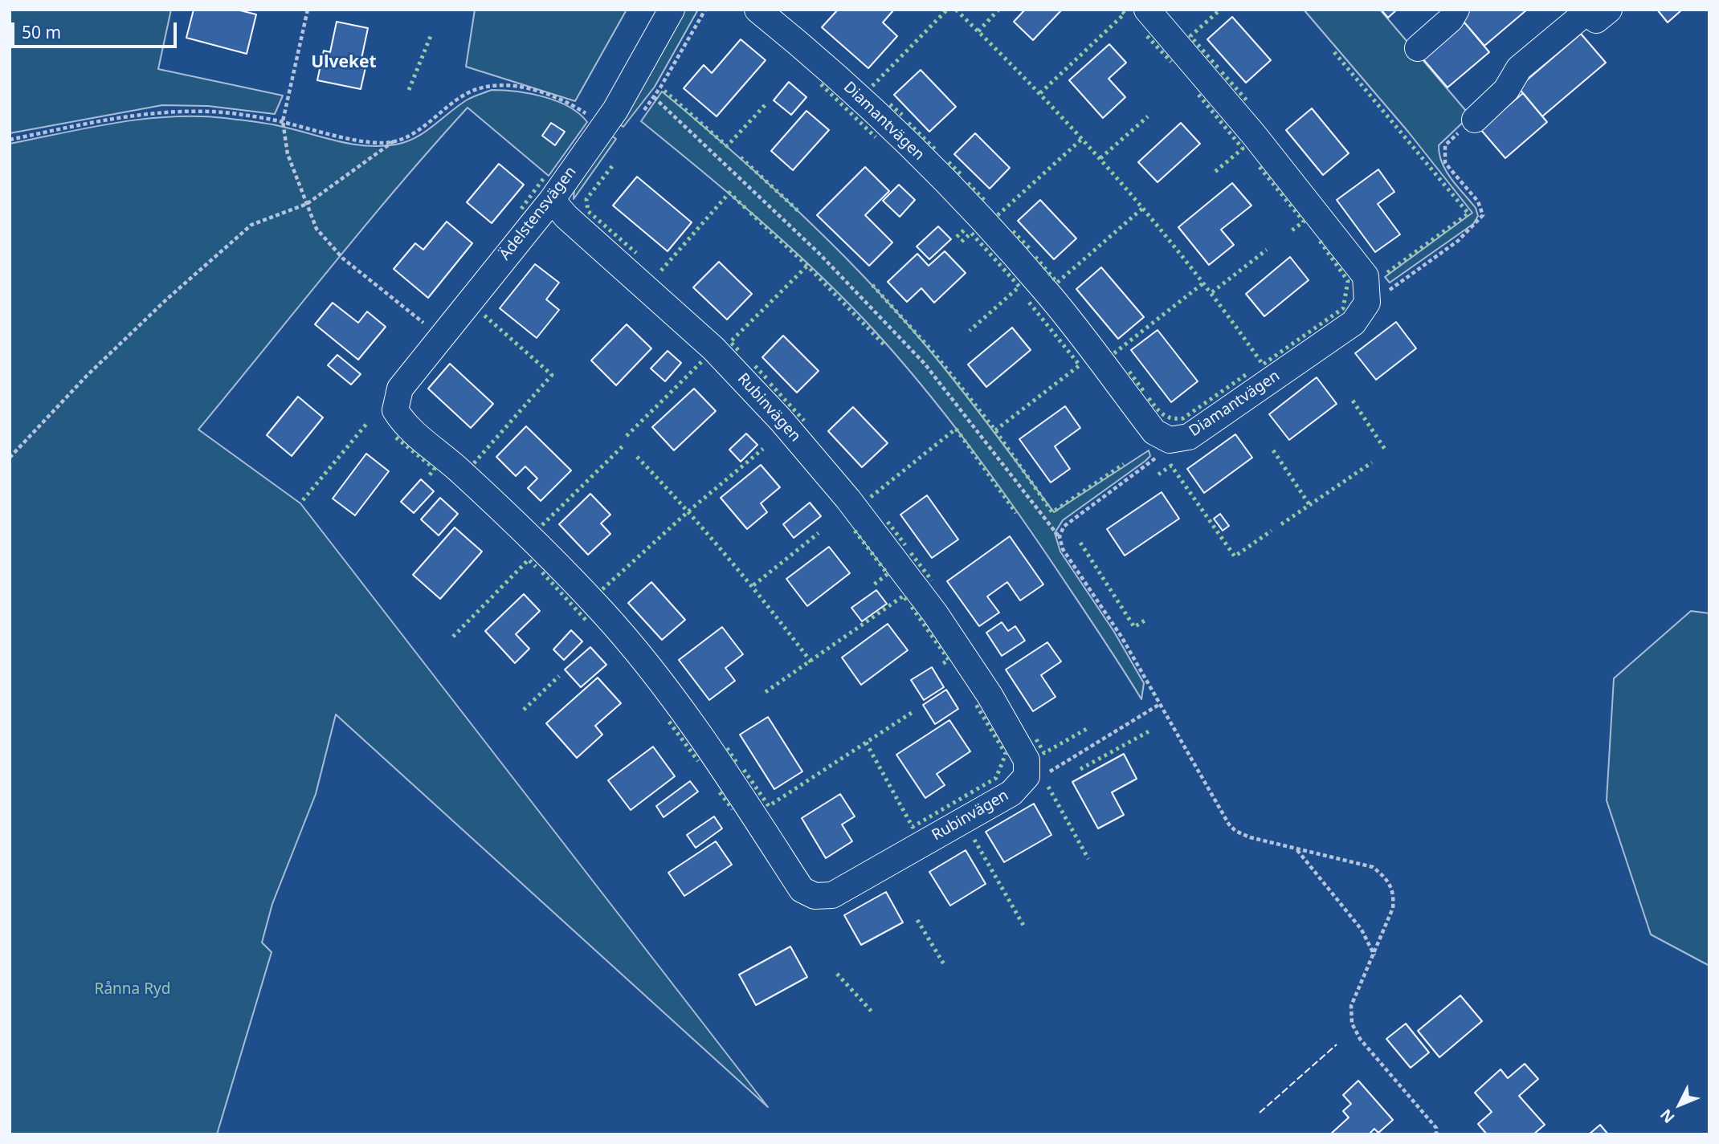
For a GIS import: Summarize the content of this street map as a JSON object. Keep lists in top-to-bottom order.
{
  "streets": {
    "street": ["Diamantvägen", "Ädelstensvägen", "Rubinvägen"]
  },
  "crossings": [
    ["Ädelstensvägen", "Rubinvägen"]
  ],
  "districts": ["Ulveket"],
  "parks": ["Rånna Ryd"],
  "scale_bar": "50 m",
  "north": "bottom left"
}
